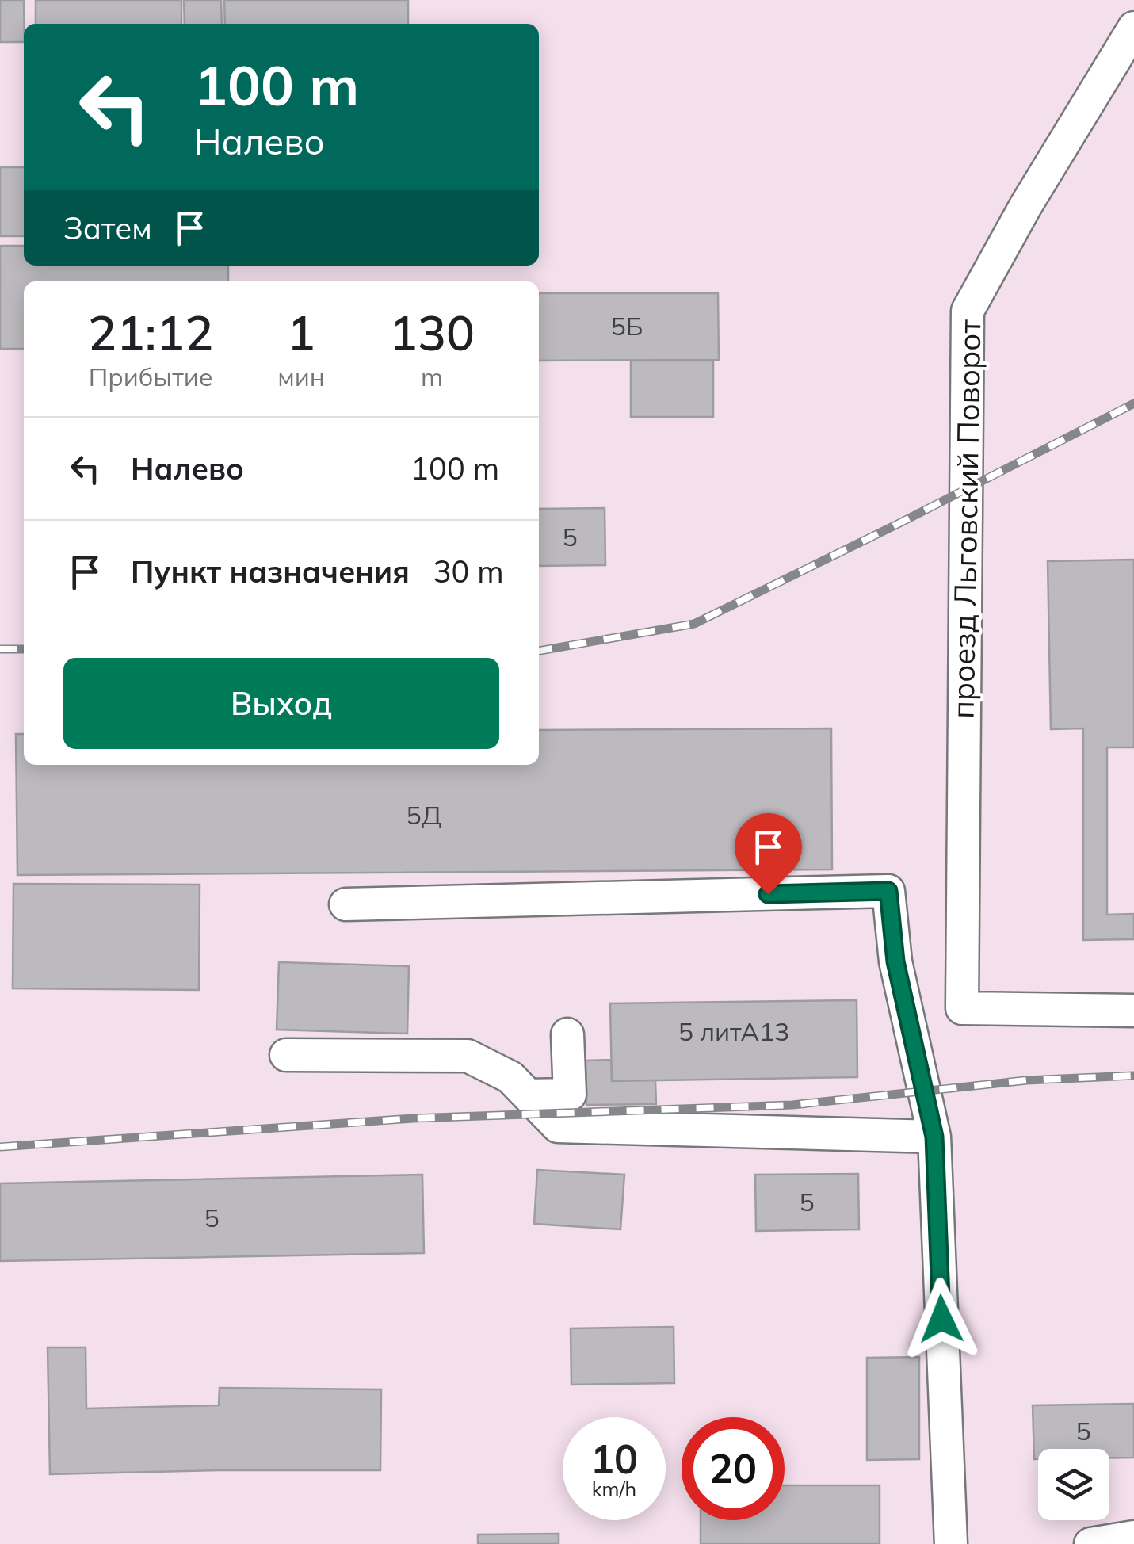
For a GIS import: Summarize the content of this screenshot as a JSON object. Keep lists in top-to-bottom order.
{
  "streets": {
    "street": ["проезд Льговский Поворот"]
  },
  "house_numbers": [
    "5Б",
    "5",
    "5Д",
    "5 литА13",
    "5",
    "5",
    "5"
  ],
  "page": {
    "turn": ["100 m", "Налево"],
    "then": "Затем",
    "eta": [
      "21:12",
      "Прибытие",
      "1",
      "мин",
      "130",
      "m"
    ],
    "list": [
      {
        "name": "Налево",
        "value": "100 m"
      },
      {
        "name": "Пункт назначения",
        "value": "30 m"
      }
    ],
    "buttons": "Выход",
    "speed": "10 km/h",
    "limit": "20"
  }
}
